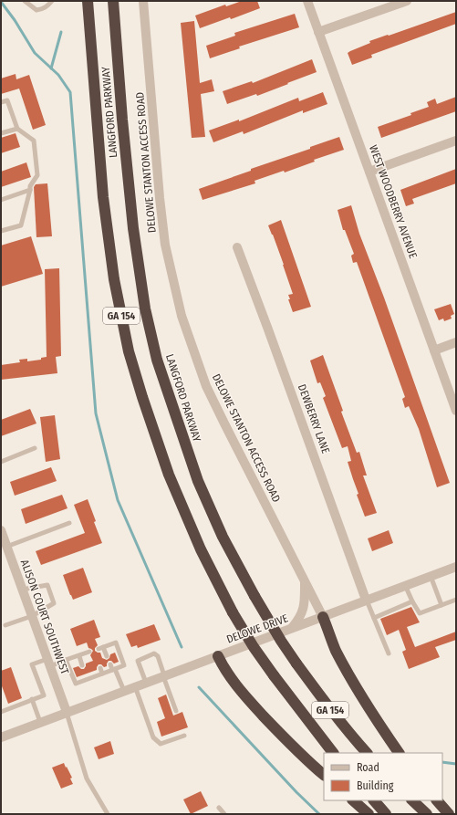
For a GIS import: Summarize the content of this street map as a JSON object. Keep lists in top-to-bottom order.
{
  "streets": {
    "highway": ["LANGFORD PARKWAY", "GA 154"],
    "street": [
      "DELOWE STANTON ACCESS ROAD",
      "WEST WOODBERRY AVENUE",
      "DEWBERRY LANE",
      "ALISON COURT SOUTHWEST",
      "DELOWE DRIVE"
    ]
  },
  "crossings": [
    ["DELOWE STANTON ACCESS ROAD", "DELOWE DRIVE"],
    ["DEWBERRY LANE", "DELOWE DRIVE"],
    ["ALISON COURT SOUTHWEST", "DELOWE DRIVE"]
  ],
  "legend": ["Road", "Building"]
}
